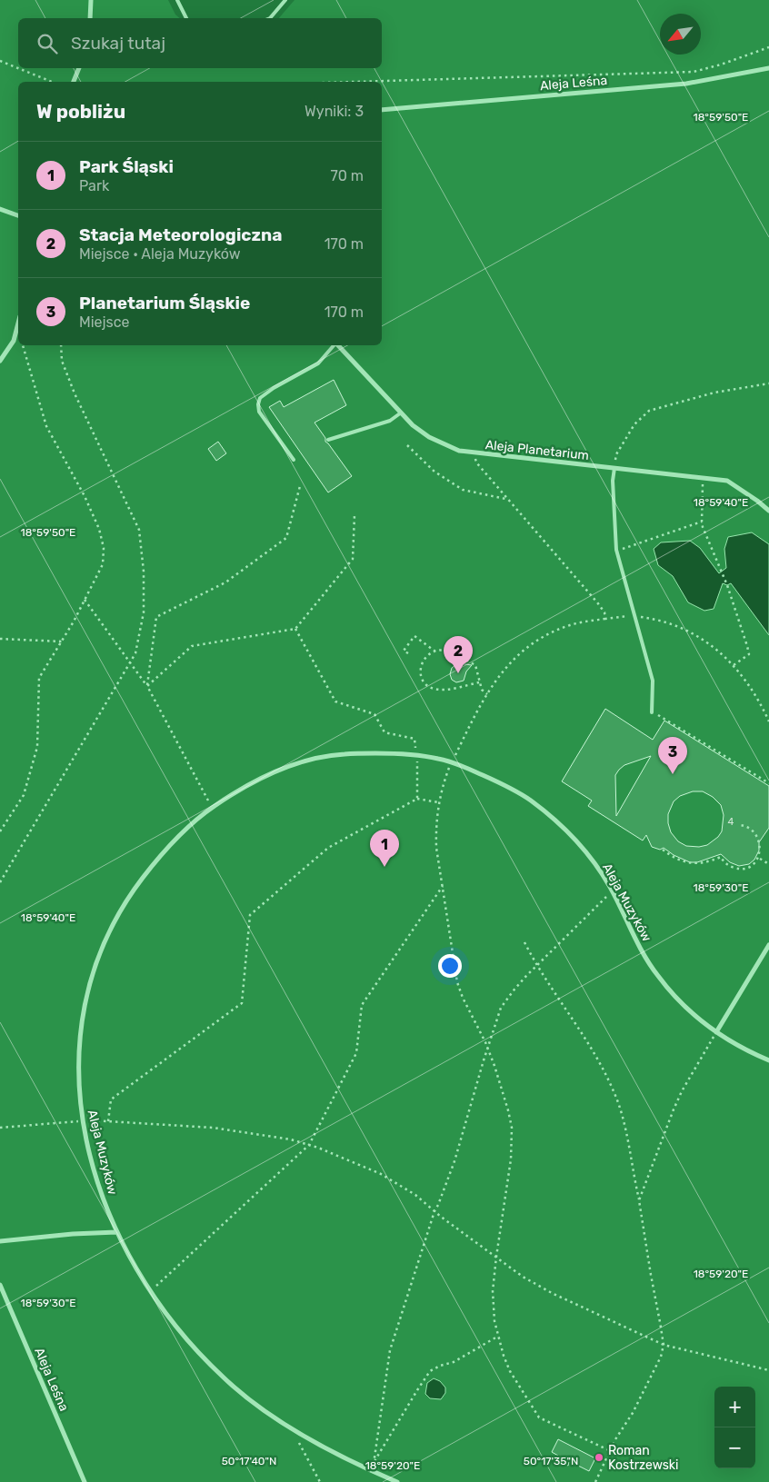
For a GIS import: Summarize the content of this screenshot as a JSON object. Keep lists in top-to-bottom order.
{
  "streets": {
    "street": ["Aleja Leśna", "Aleja Planetarium", "Aleja Muzyków"]
  },
  "places": ["Roman Kostrzewski"],
  "house_numbers": ["4"],
  "north": "bottom left",
  "page": {
    "search": "Szukaj tutaj",
    "heading": ["W pobliżu", "Wyniki: 3"],
    "list": [
      {
        "mark": "1",
        "name": "Park Śląski",
        "note": "Park",
        "value": "70 m"
      },
      {
        "mark": "2",
        "name": "Stacja Meteorologiczna",
        "note": "Miejsce · Aleja Muzyków",
        "value": "170 m"
      },
      {
        "mark": "3",
        "name": "Planetarium Śląskie",
        "note": "Miejsce",
        "value": "170 m"
      }
    ],
    "pins": ["2", "3", "1"],
    "map_buttons": ["+", "−"]
  },
  "coordinates": [
    "18°59'50\"E",
    "18°59'40\"E",
    "18°59'30\"E",
    "18°59'20\"E",
    "50°17'40\"N",
    "50°17'35\"N"
  ]
}
